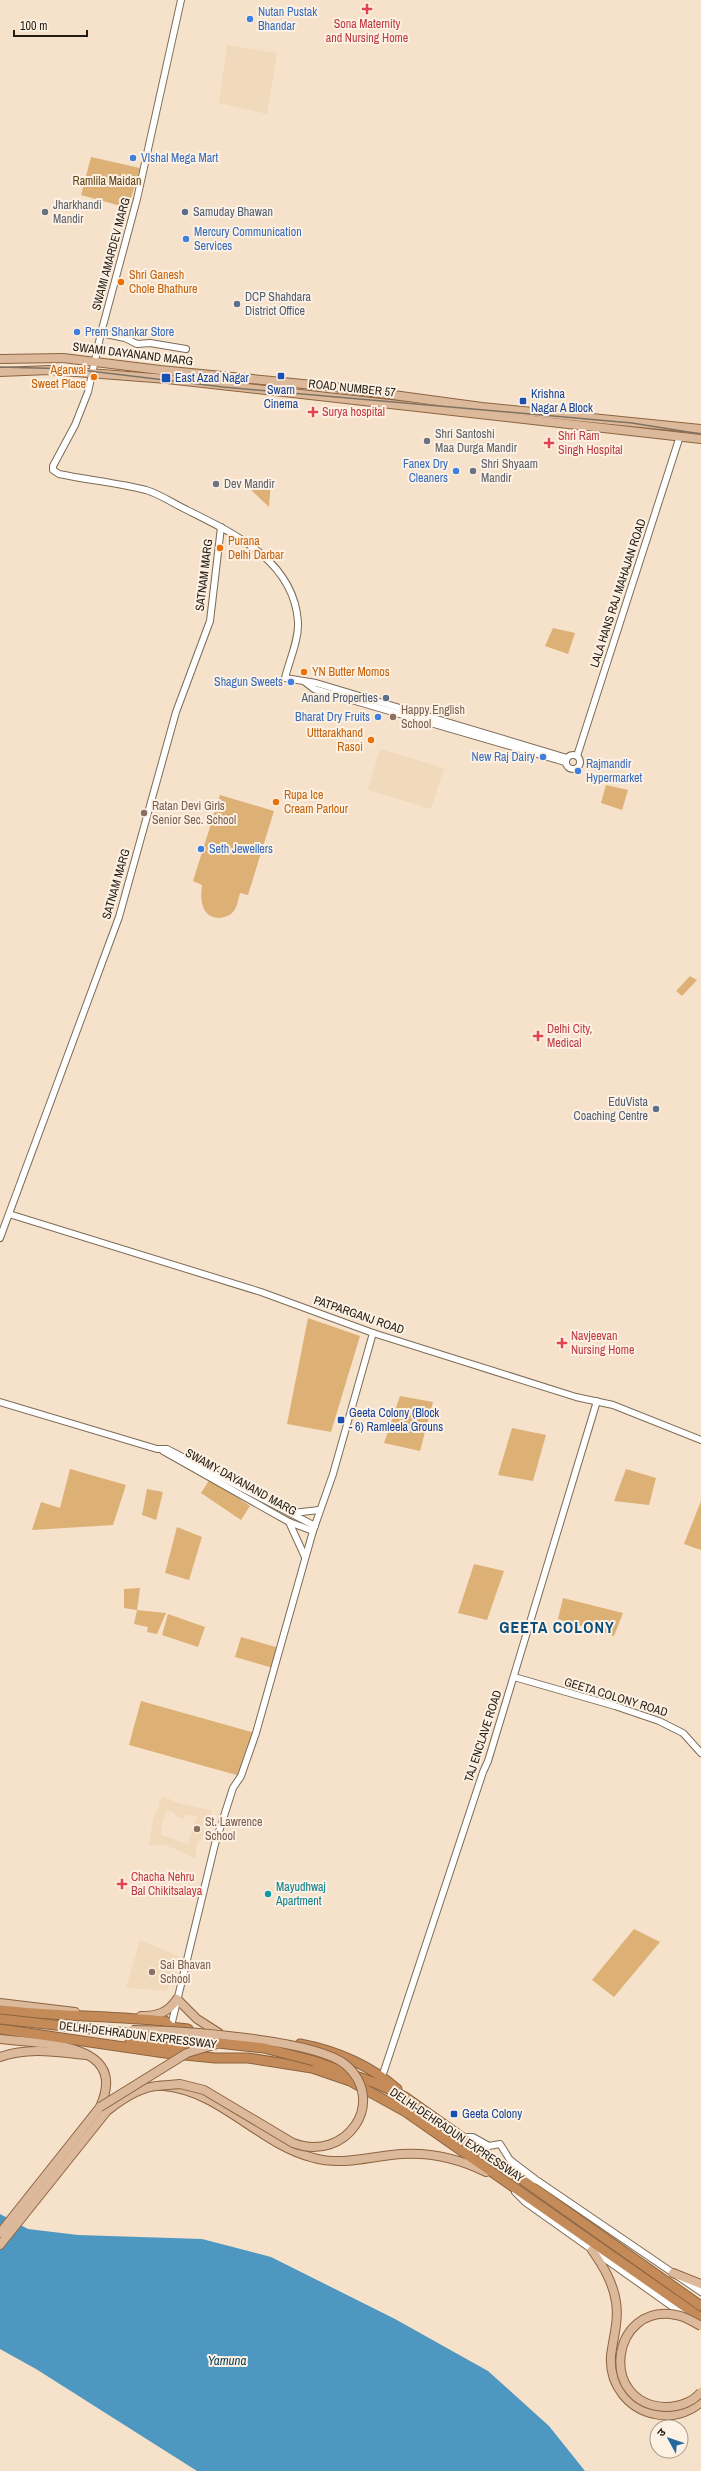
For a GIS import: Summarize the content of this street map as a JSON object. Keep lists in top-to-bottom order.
{
  "streets": {
    "highway": ["DELHI-DEHRADUN EXPRESSWAY"],
    "main road": ["SWAMI DAYANAND MARG", "ROAD NUMBER 57"],
    "street": [
      "SWAMI AMARDEV MARG",
      "SATNAM MARG",
      "LALA HANS RAJ MAHAJAN ROAD",
      "PATPARGANJ ROAD",
      "SWAMY DAYANAND MARG",
      "GEETA COLONY ROAD",
      "TAJ ENCLAVE ROAD"
    ]
  },
  "crossings": [
    ["SWAMI AMARDEV MARG", "SWAMI DAYANAND MARG"],
    ["SWAMI AMARDEV MARG", "ROAD NUMBER 57"],
    ["SWAMI AMARDEV MARG", "SATNAM MARG"],
    ["SWAMI DAYANAND MARG", "ROAD NUMBER 57"],
    ["ROAD NUMBER 57", "LALA HANS RAJ MAHAJAN ROAD"],
    ["SATNAM MARG", "PATPARGANJ ROAD"],
    ["PATPARGANJ ROAD", "TAJ ENCLAVE ROAD"],
    ["GEETA COLONY ROAD", "TAJ ENCLAVE ROAD"]
  ],
  "districts": ["GEETA COLONY"],
  "water": ["Yamuna"],
  "parks": ["Ramlila Maidan"],
  "places": {
    "health": [
      "Sona Maternity and Nursing Home",
      "Surya hospital",
      "Shri Ram Singh Hospital",
      "Delhi City, Medical",
      "Navjeevan Nursing Home",
      "Chacha Nehru Bal Chikitsalaya"
    ],
    "other": [
      "Nutan Pustak Bhandar",
      "VIshal Mega Mart",
      "Jharkhandi Mandir",
      "Samuday Bhawan",
      "Mercury Communication Services",
      "Shri Ganesh Chole Bhathure",
      "DCP Shahdara District Office",
      "Prem Shankar Store",
      "Agarwal Sweet Place",
      "Shri Santoshi Maa Durga Mandir",
      "Fanex Dry Cleaners",
      "Shri Shyaam Mandir",
      "Dev Mandir",
      "Purana Delhi Darbar",
      "YN Butter Momos",
      "Shagun Sweets",
      "Anand Properties",
      "Bharat Dry Fruits",
      "Happy English School",
      "Utttarakhand Rasoi",
      "New Raj Dairy",
      "Rajmandir Hypermarket",
      "Rupa Ice Cream Parlour",
      "Ratan Devi Girls Senior Sec. School",
      "Seth Jewellers",
      "EduVista Coaching Centre",
      "St. Lawrence School",
      "Mayudhwaj Apartment",
      "Sai Bhavan School"
    ],
    "transit": [
      "Swarn Cinema",
      "East Azad Nagar",
      "Krishna Nagar A Block",
      "Geeta Colony (Block - 6) Ramleela Grouns",
      "Geeta Colony"
    ]
  },
  "scale_bar": "100 m",
  "north": "top left"
}
